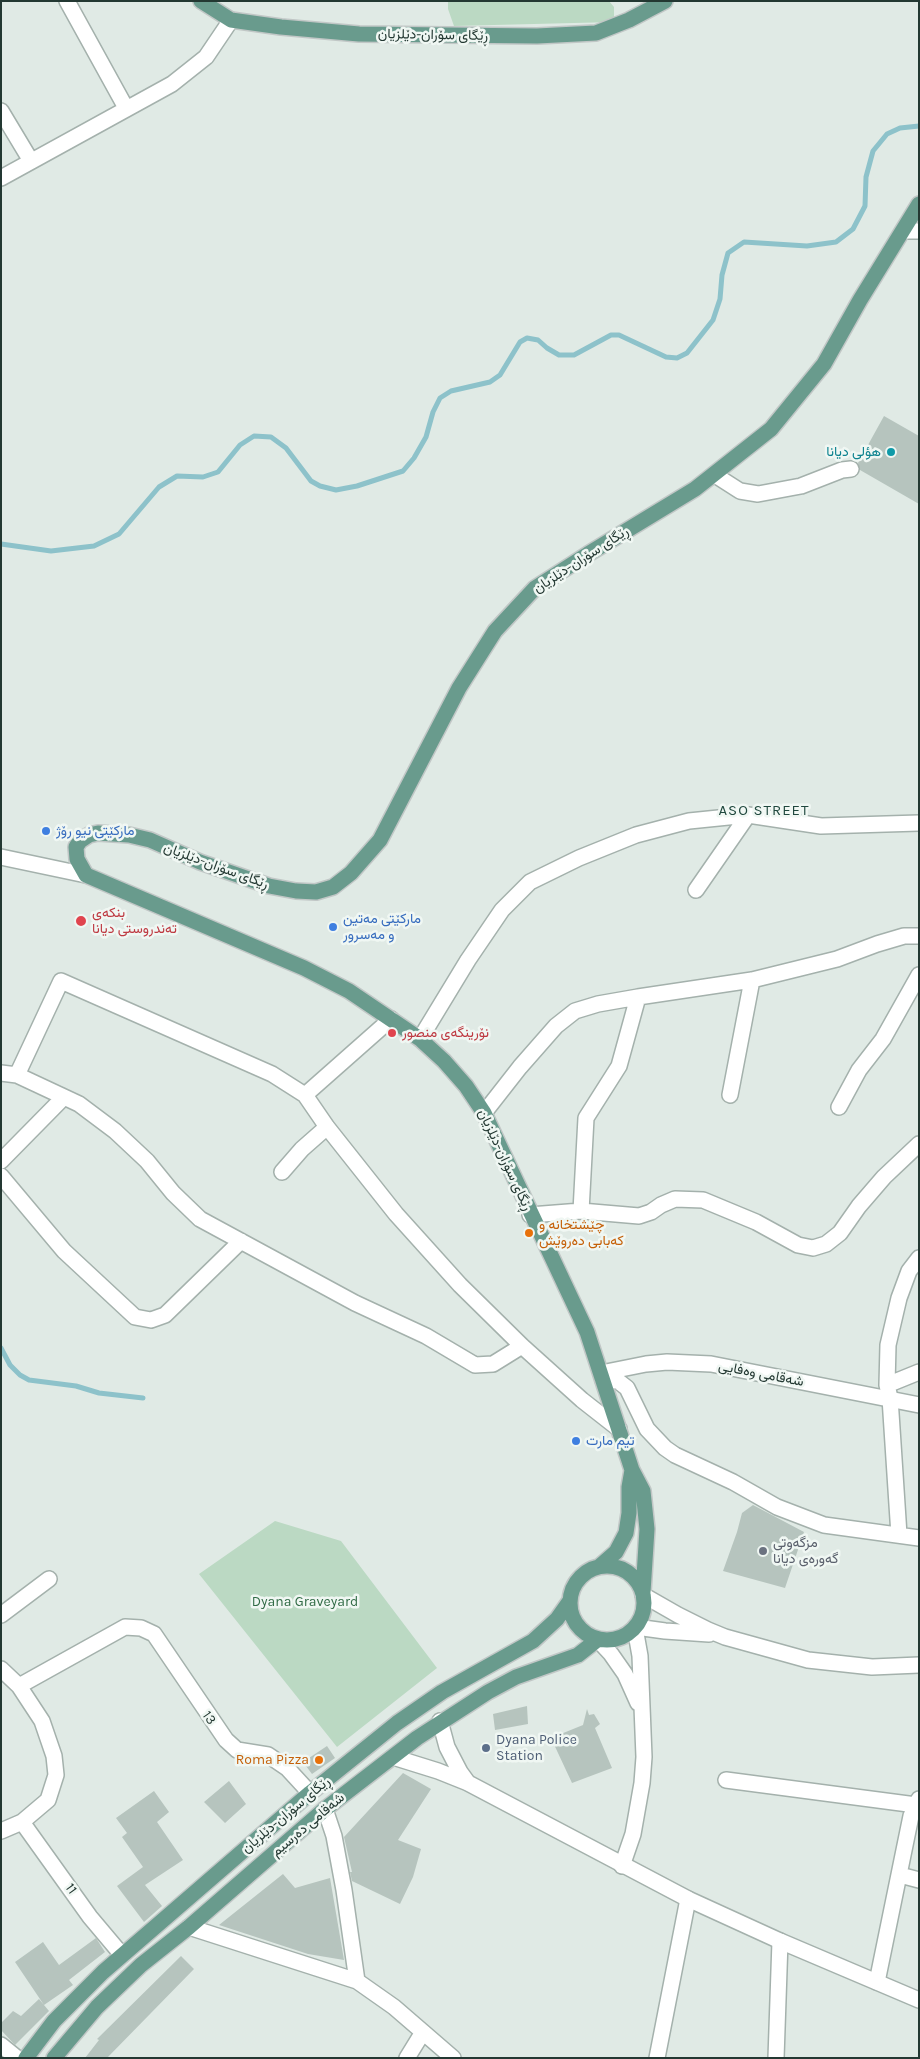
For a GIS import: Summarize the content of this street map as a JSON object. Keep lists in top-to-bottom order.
{
  "streets": {
    "main road": ["ڕێگای سۆران-دێلزیان", "شەقامی دەرسیم"],
    "street": ["شەقامی وەفایی", "13", "11"]
  },
  "crossings": [
    ["ڕێگای سۆران-دێلزیان", "شەقامی وەفایی"],
    ["ڕێگای سۆران-دێلزیان", "13"],
    ["ڕێگای سۆران-دێلزیان", "شەقامی دەرسیم"],
    ["ڕێگای سۆران-دێلزیان", "11"]
  ],
  "districts": ["ASO STREET"],
  "parks": ["Dyana Graveyard"],
  "places": [
    "هؤلى ديانا",
    "مارکێتی نیو رۆژ",
    "بنکەی تەندروستی دیانا",
    "مارکێتی مەتین و مەسرور",
    "نۆرینگه‌ی منصور",
    "چێشتخانە و کەبابی دەروێش",
    "تیم مارت",
    "مزگەوتی گەورەی دیانا",
    "Dyana Police Station",
    "Roma Pizza"
  ]
}
